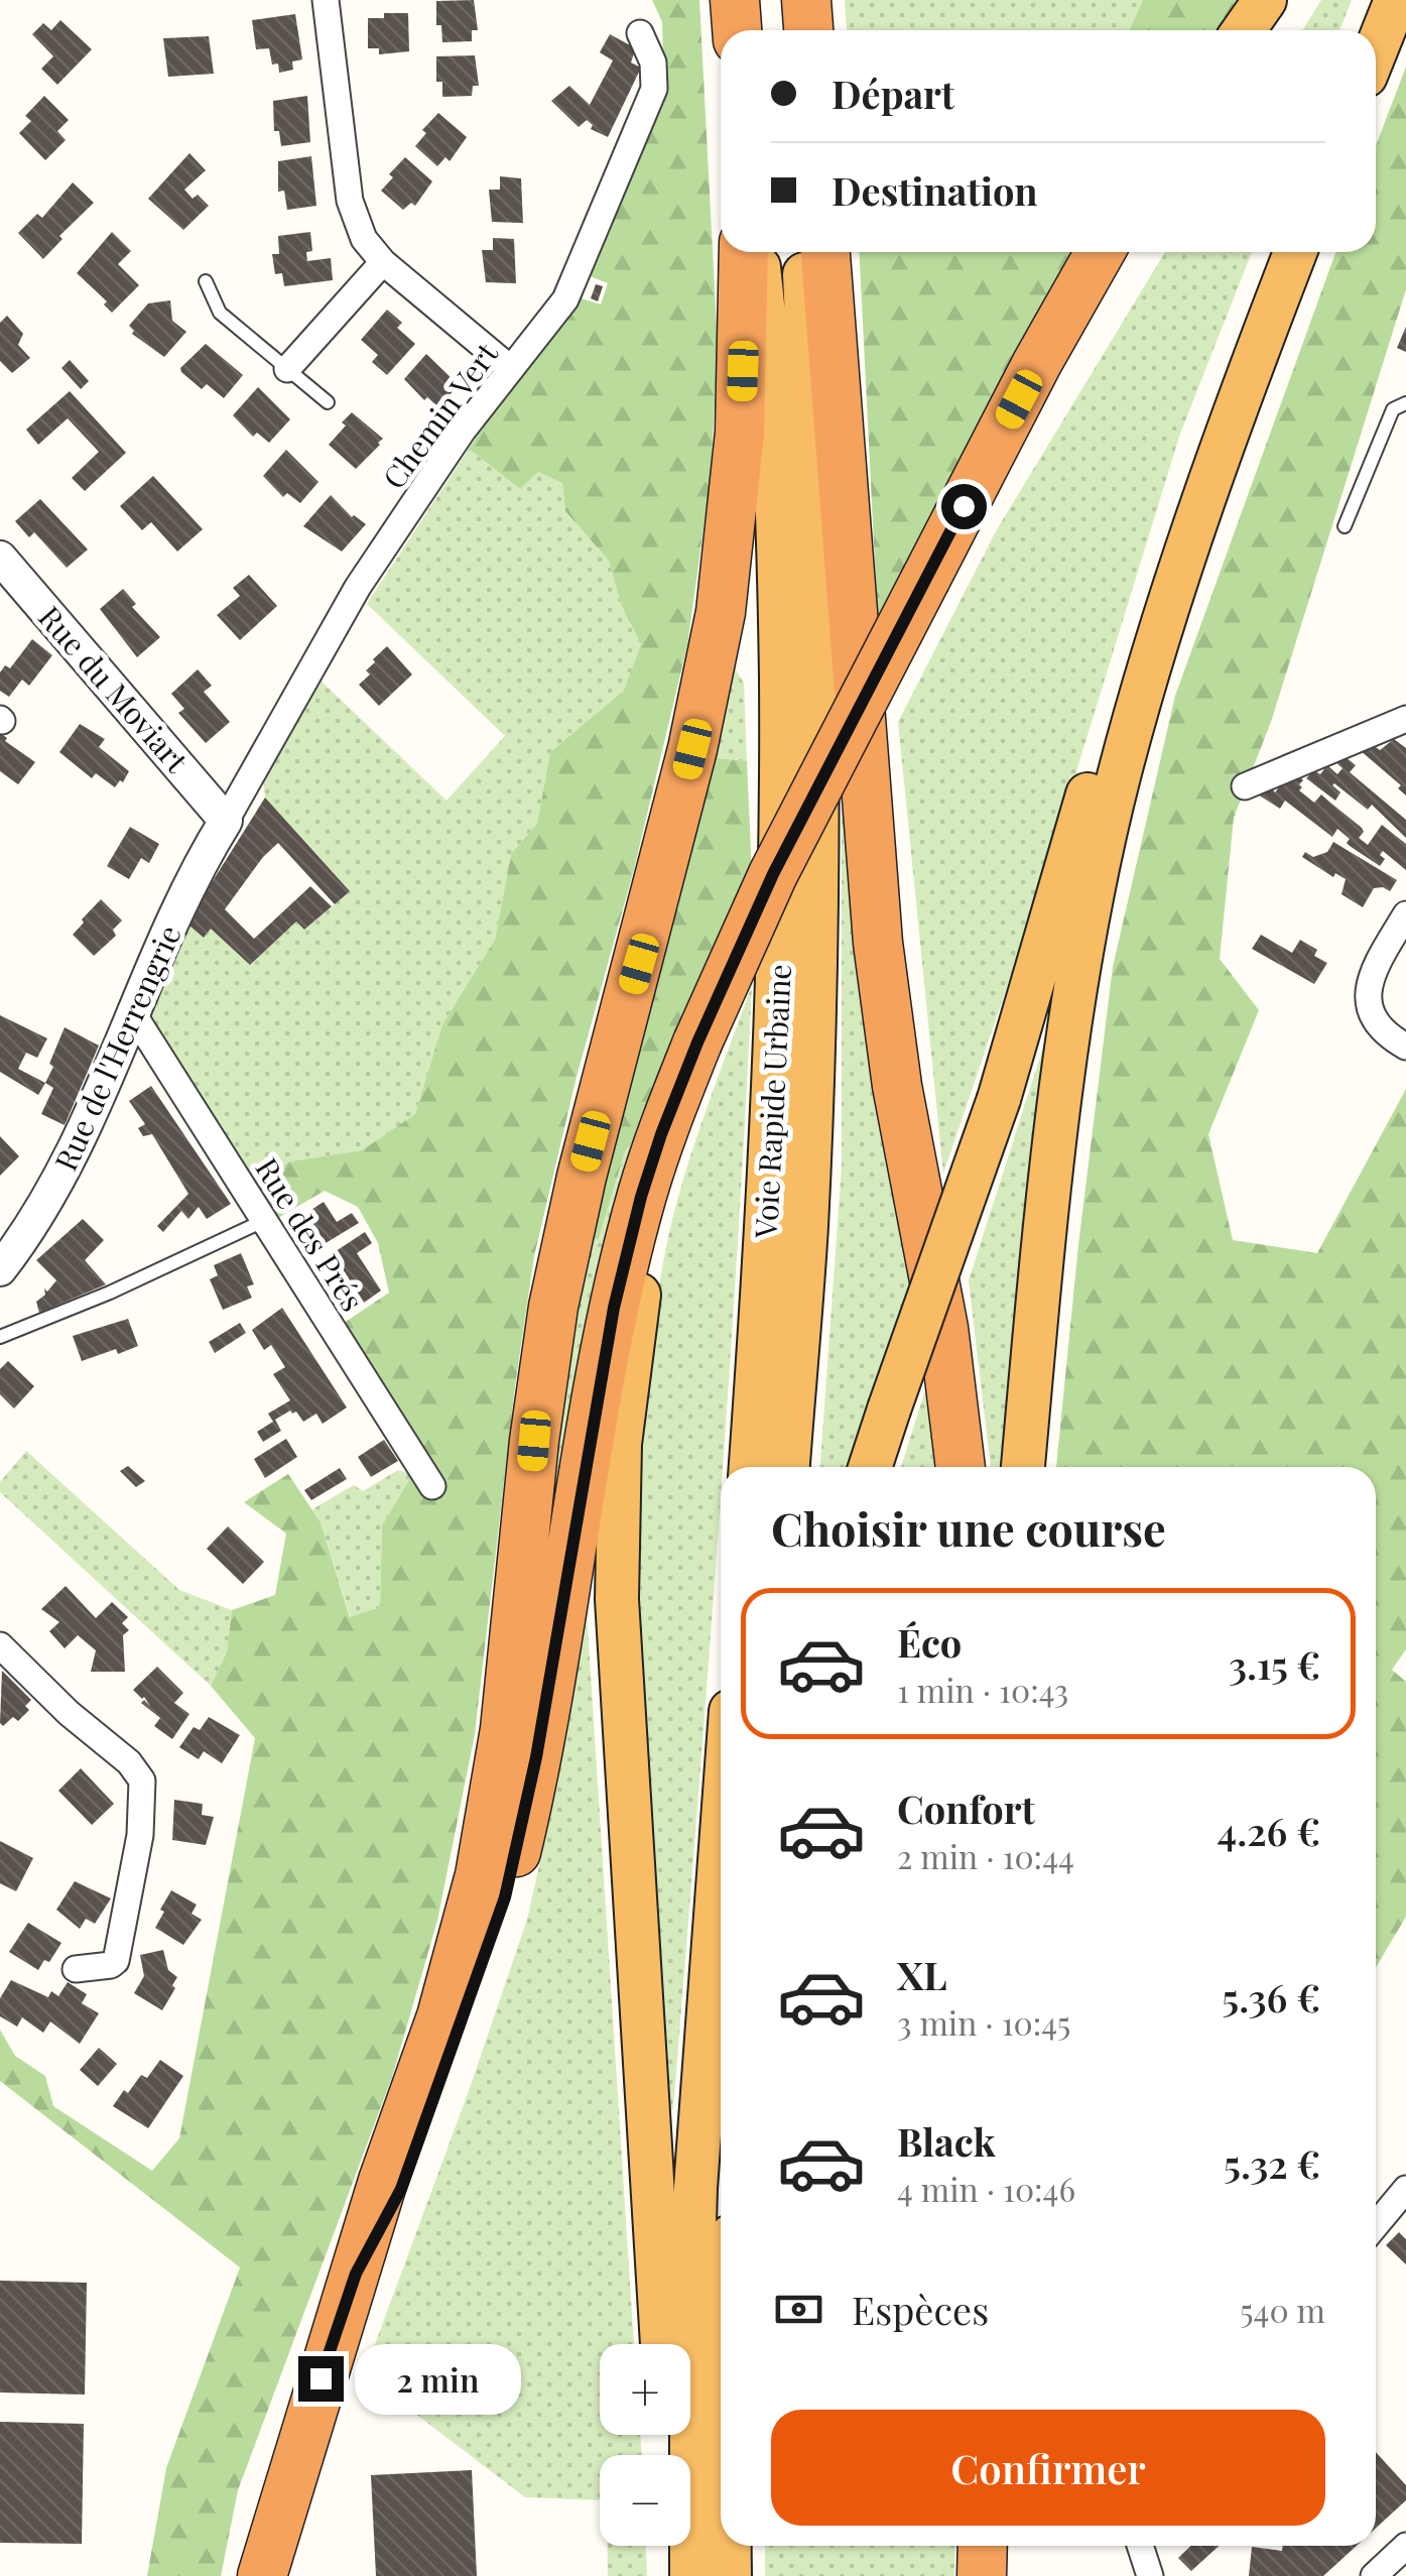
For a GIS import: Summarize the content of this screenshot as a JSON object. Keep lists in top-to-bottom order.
{
  "streets": {
    "highway": ["Voie Rapide Urbaine"],
    "street": [
      "Chemin Vert",
      "Rue du Moviart",
      "Rue de l'Herrengrie",
      "Rue des Prés"
    ]
  },
  "crossings": [
    ["Chemin Vert", "Rue du Moviart"],
    ["Chemin Vert", "Rue de l'Herrengrie"],
    ["Rue du Moviart", "Rue de l'Herrengrie"],
    ["Rue de l'Herrengrie", "Rue des Prés"]
  ],
  "page": {
    "banner": ["Départ", "Destination"],
    "heading": "Choisir une course",
    "list": [
      {
        "name": "Éco",
        "note": "1 min · 10:43",
        "value": "3.15 €"
      },
      {
        "name": "Confort",
        "note": "2 min · 10:44",
        "value": "4.26 €"
      },
      {
        "name": "XL",
        "note": "3 min · 10:45",
        "value": "5.36 €"
      },
      {
        "name": "Black",
        "note": "4 min · 10:46",
        "value": "5.32 €"
      }
    ],
    "pay": ["Espèces", "540 m"],
    "map_buttons": ["+", "−"],
    "bubble": "2 min",
    "buttons": "Confirmer"
  }
}
